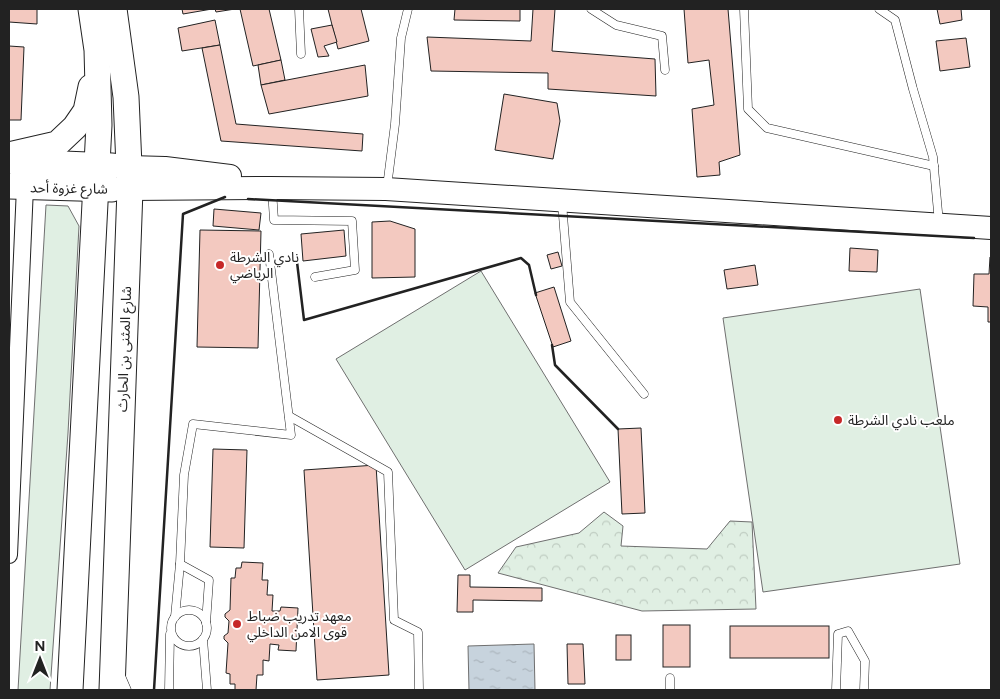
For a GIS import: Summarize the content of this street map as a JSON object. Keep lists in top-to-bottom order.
{
  "streets": {
    "main road": ["شارع غزوة أحد", "شارع المثنى بن الحارث"]
  },
  "crossings": [
    ["شارع غزوة أحد", "شارع المثنى بن الحارث"]
  ],
  "places": ["نادي الشرطة الرياضي", "ملعب نادي الشرطة", "معهد تدريب ضباط قوى الامن الداخلي"],
  "north": "top"
}
